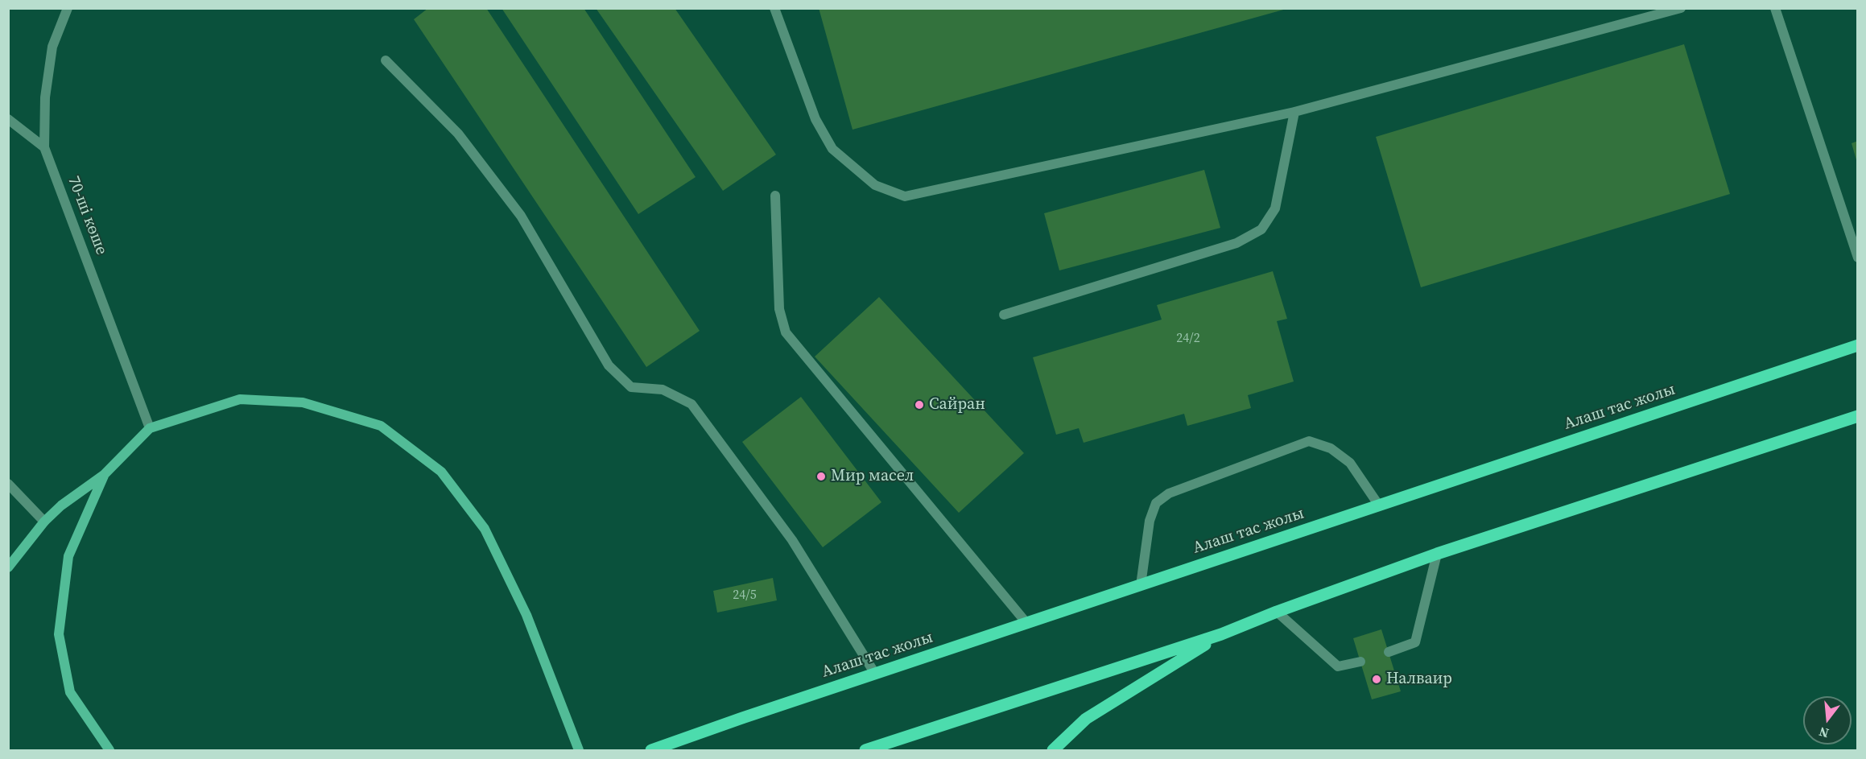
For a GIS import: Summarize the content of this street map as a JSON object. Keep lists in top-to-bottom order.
{
  "streets": {
    "main road": ["Алаш тас жолы"],
    "lane": ["70-ші көше"]
  },
  "places": ["Сайран", "Мир масел", "Налваир"],
  "house_numbers": ["24/2", "24/5"],
  "north": "bottom"
}
